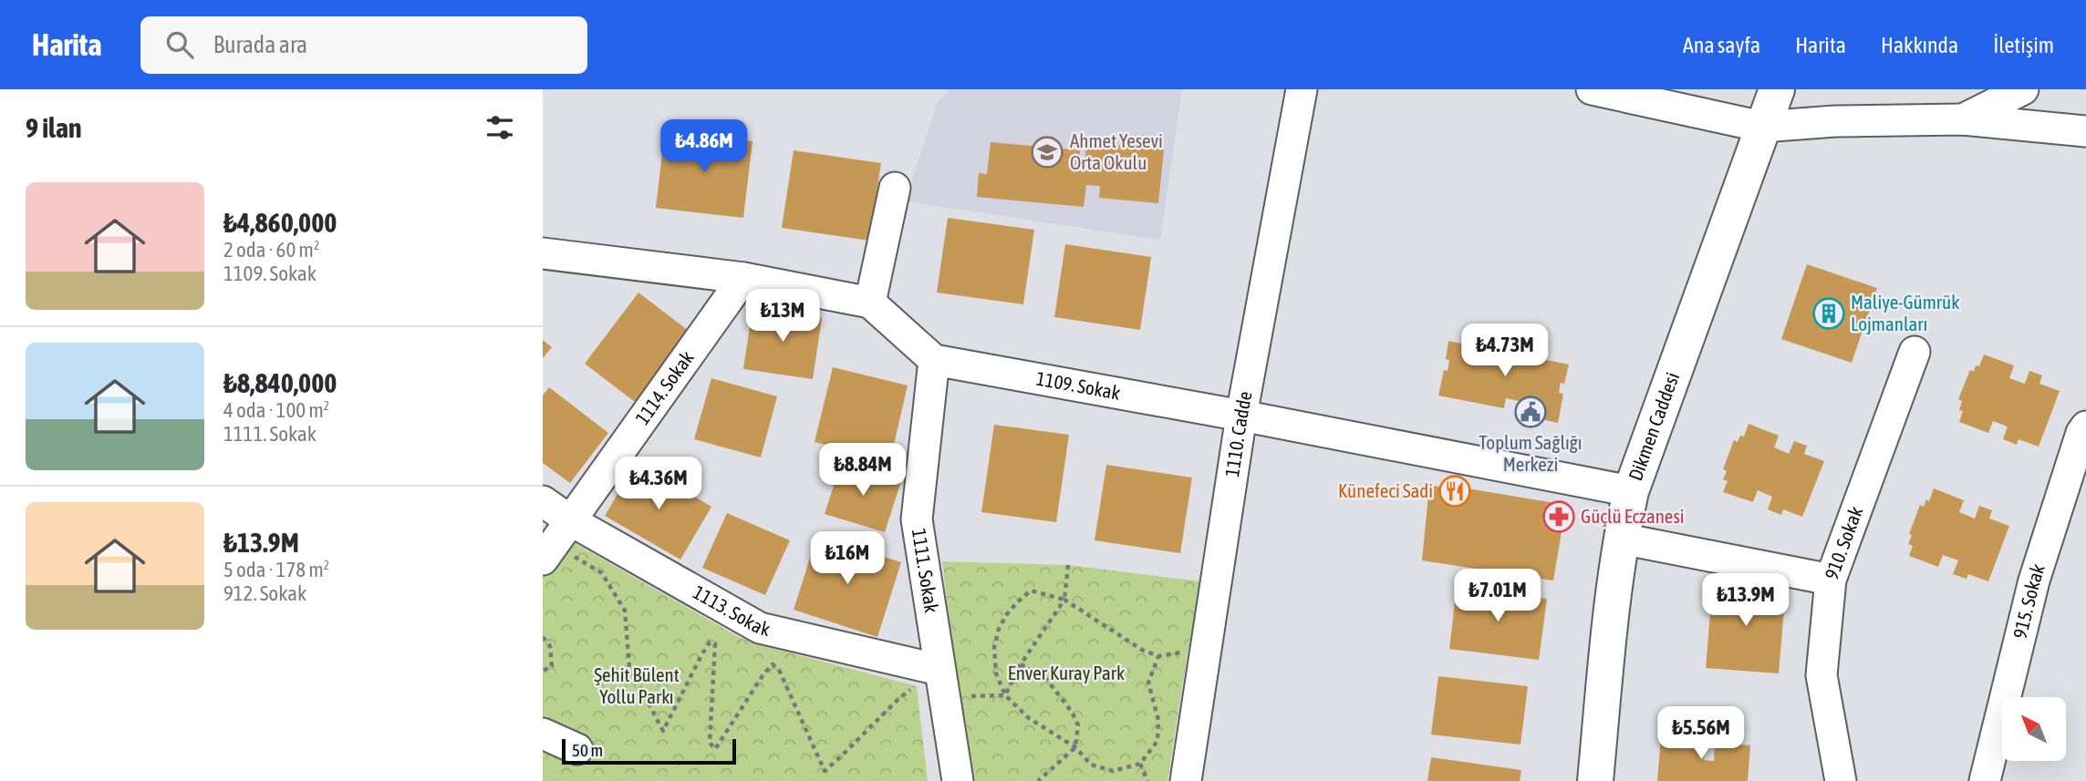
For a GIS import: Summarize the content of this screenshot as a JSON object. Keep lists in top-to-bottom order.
{
  "streets": {
    "main road": ["Dikmen Caddesi"],
    "street": [
      "1109. Sokak",
      "1114. Sokak",
      "1110. Cadde",
      "910. Sokak",
      "1111. Sokak",
      "915. Sokak",
      "1113. Sokak"
    ]
  },
  "crossings": [
    ["1109. Sokak", "Dikmen Caddesi"],
    ["1109. Sokak", "1110. Cadde"],
    ["1109. Sokak", "1111. Sokak"],
    ["1114. Sokak", "1113. Sokak"],
    ["1111. Sokak", "1113. Sokak"]
  ],
  "parks": ["Enver Kuray Park", "Şehit Bülent Yollu Parkı"],
  "places": {
    "school or university": ["Ahmet Yesevi Orta Okulu"],
    "building": ["Maliye-Gümrük Lojmanları"],
    "public building": ["Toplum Sağlığı Merkezi"],
    "restaurant": ["Künefeci Sadi"],
    "pharmacy": ["Güçlü Eczanesi"]
  },
  "scale_bar": "50 m",
  "north": "top left",
  "page": {
    "header": "Harita",
    "search": "Burada ara",
    "nav": [
      "Ana sayfa",
      "Harita",
      "Hakkında",
      "İletişim"
    ],
    "heading": "9 ilan",
    "price": [
      "₺4.86M",
      "₺13M",
      "₺4.73M",
      "₺8.84M",
      "₺4.36M",
      "₺16M",
      "₺7.01M",
      "₺13.9M",
      "₺5.56M"
    ],
    "list": [
      {
        "name": "₺4,860,000",
        "note": "2 oda · 60 m² · 1109. Sokak"
      },
      {
        "name": "₺8,840,000",
        "note": "4 oda · 100 m² · 1111. Sokak"
      },
      {
        "name": "₺13.9M",
        "note": "5 oda · 178 m² · 912. Sokak"
      }
    ],
    "scale": "50 m"
  }
}
